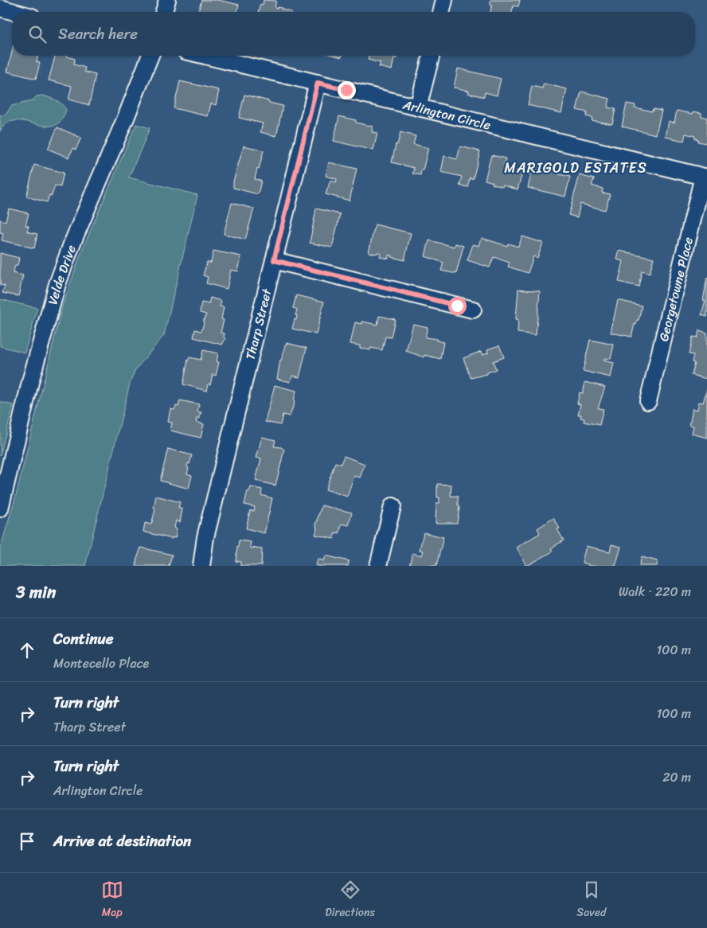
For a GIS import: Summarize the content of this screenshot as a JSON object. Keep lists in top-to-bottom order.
{
  "streets": {
    "street": [
      "Arlington Circle",
      "Velde Drive",
      "Georgetowne Place",
      "Tharp Street"
    ]
  },
  "crossings": [
    ["Arlington Circle", "Georgetowne Place"],
    ["Arlington Circle", "Tharp Street"]
  ],
  "districts": ["MARIGOLD ESTATES"],
  "page": {
    "search": "Search here",
    "heading": ["3 min", "Walk · 220 m"],
    "list": [
      ["Continue", "Montecello Place", "100 m"],
      ["Turn right", "Tharp Street", "100 m"],
      ["Turn right", "Arlington Circle", "20 m"],
      "Arrive at destination"
    ],
    "nav": ["Map", "Directions", "Saved"]
  }
}
